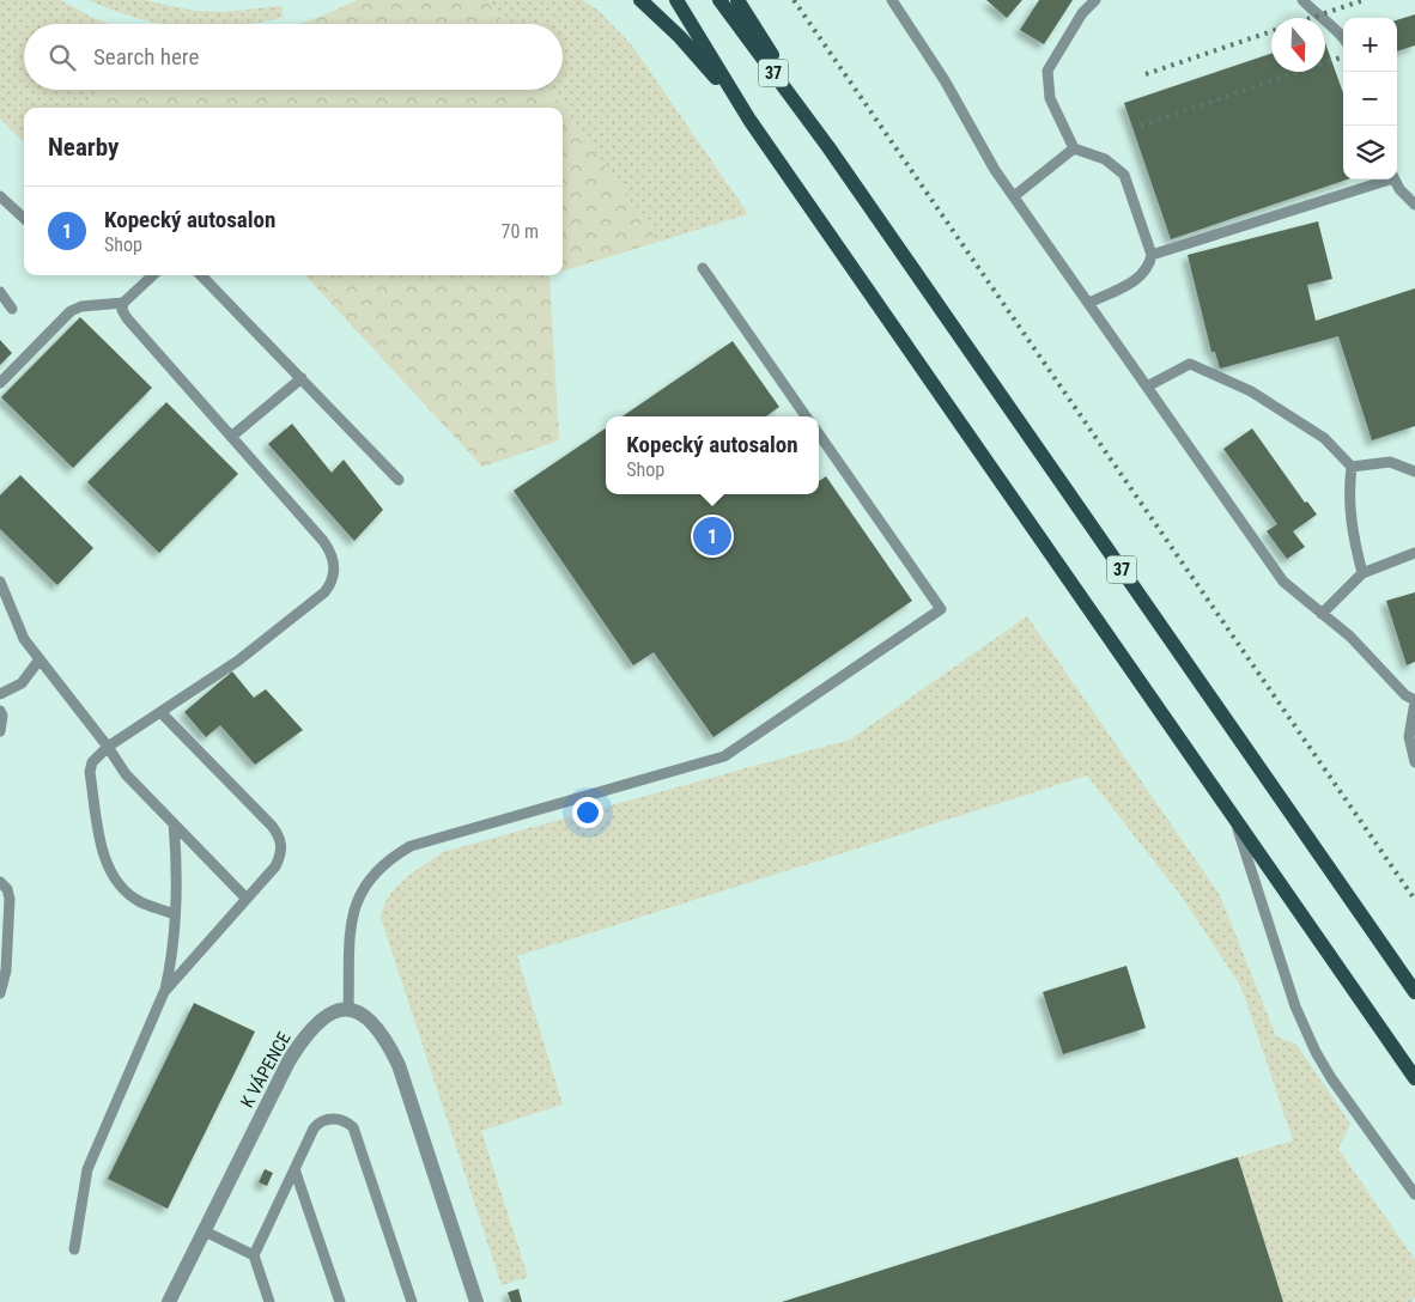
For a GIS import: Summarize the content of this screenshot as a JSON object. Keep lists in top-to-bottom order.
{
  "streets": {
    "main road": ["37"],
    "street": ["K VÁPENCE"]
  },
  "north": "bottom",
  "page": {
    "map_buttons": ["+", "−"],
    "search": "Search here",
    "heading": "Nearby",
    "list": [
      {
        "mark": "1",
        "name": "Kopecký autosalon",
        "note": "Shop",
        "value": "70 m"
      }
    ],
    "popup": ["Kopecký autosalon", "Shop"],
    "pins": "1"
  }
}
